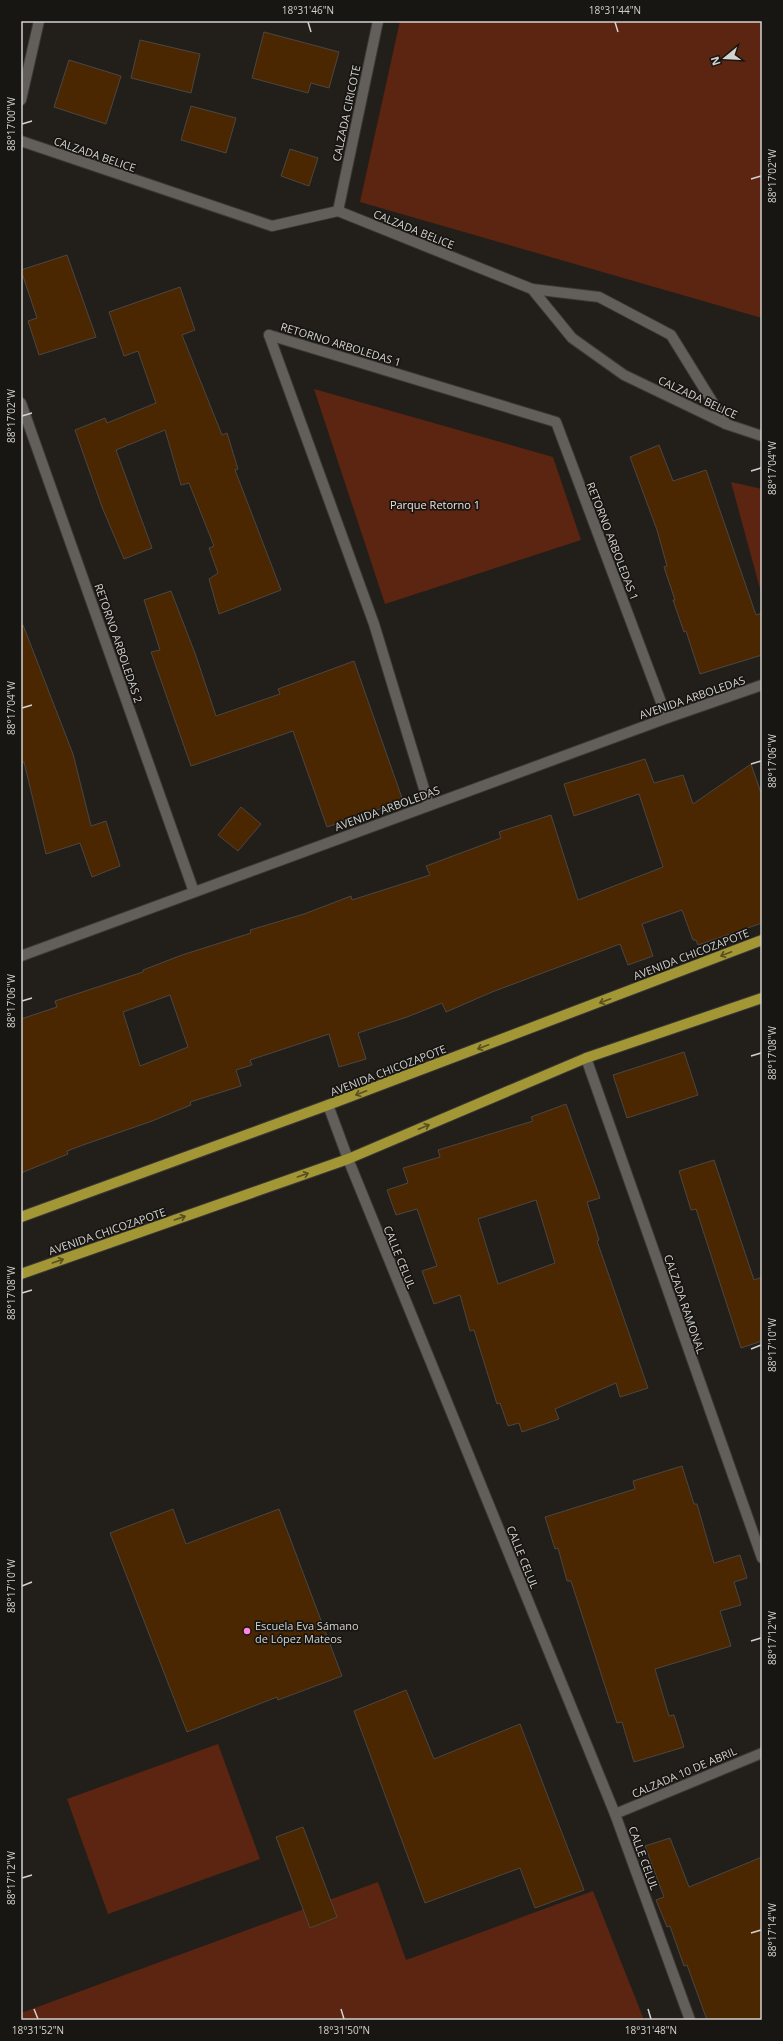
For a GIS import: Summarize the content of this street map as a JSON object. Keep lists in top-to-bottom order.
{
  "streets": {
    "main road": ["AVENIDA CHICOZAPOTE"],
    "street": [
      "CALZADA CIRICOTE",
      "CALZADA BELICE",
      "RETORNO ARBOLEDAS 1",
      "RETORNO ARBOLEDAS 2",
      "AVENIDA ARBOLEDAS",
      "CALLE CELUL",
      "CALZADA RAMONAL",
      "CALZADA 10 DE ABRIL"
    ]
  },
  "crossings": [
    ["CALZADA CIRICOTE", "CALZADA BELICE"],
    ["RETORNO ARBOLEDAS 1", "AVENIDA ARBOLEDAS"],
    ["RETORNO ARBOLEDAS 2", "AVENIDA ARBOLEDAS"],
    ["AVENIDA CHICOZAPOTE", "CALLE CELUL"],
    ["AVENIDA CHICOZAPOTE", "CALZADA RAMONAL"],
    ["CALLE CELUL", "CALZADA 10 DE ABRIL"]
  ],
  "parks": ["Parque Retorno 1"],
  "places": ["Escuela Eva Sámano de López Mateos"],
  "north": "left",
  "coordinates": [
    "18°31'46\"N",
    "18°31'44\"N",
    "88°17'00\"W",
    "88°17'02\"W",
    "88°17'04\"W",
    "88°17'06\"W",
    "88°17'08\"W",
    "88°17'10\"W",
    "88°17'12\"W",
    "88°17'14\"W",
    "18°31'52\"N",
    "18°31'50\"N",
    "18°31'48\"N"
  ]
}
